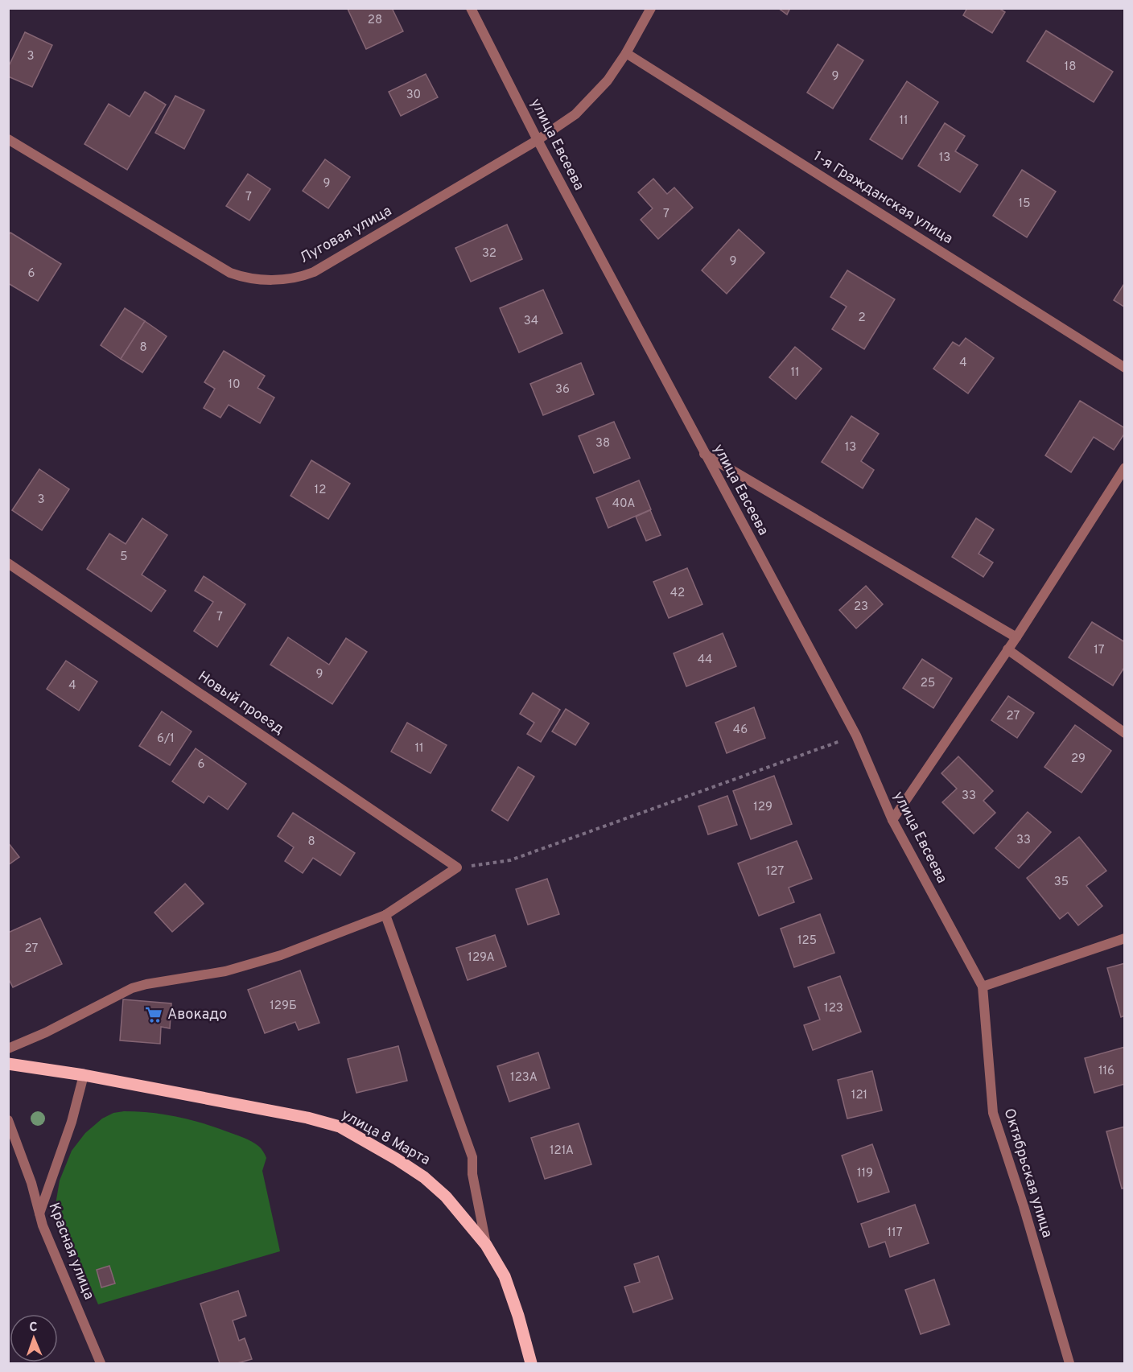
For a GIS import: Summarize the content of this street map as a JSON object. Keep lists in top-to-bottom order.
{
  "streets": {
    "main road": ["улица 8 Марта"],
    "street": [
      "улица Евсеева",
      "1-я Гражданская улица",
      "Луговая улица",
      "Новый проезд",
      "Октябрьская улица",
      "Красная улица"
    ]
  },
  "crossings": [
    ["улица Евсеева", "Луговая улица"],
    ["улица Евсеева", "Октябрьская улица"],
    ["1-я Гражданская улица", "Луговая улица"]
  ],
  "places": {
    "supermarket": ["Авокадо"]
  },
  "house_numbers": [
    "28",
    "3",
    "18",
    "9",
    "30",
    "11",
    "13",
    "9",
    "7",
    "15",
    "7",
    "32",
    "9",
    "6",
    "2",
    "34",
    "8",
    "4",
    "11",
    "10",
    "36",
    "38",
    "13",
    "12",
    "3",
    "40А",
    "5",
    "42",
    "23",
    "7",
    "17",
    "44",
    "9",
    "25",
    "4",
    "27",
    "46",
    "6/1",
    "11",
    "29",
    "6",
    "33",
    "129",
    "33",
    "8",
    "127",
    "35",
    "125",
    "27",
    "129А",
    "129Б",
    "123",
    "116",
    "123А",
    "121",
    "121А",
    "119",
    "117"
  ],
  "north": "top"
}
